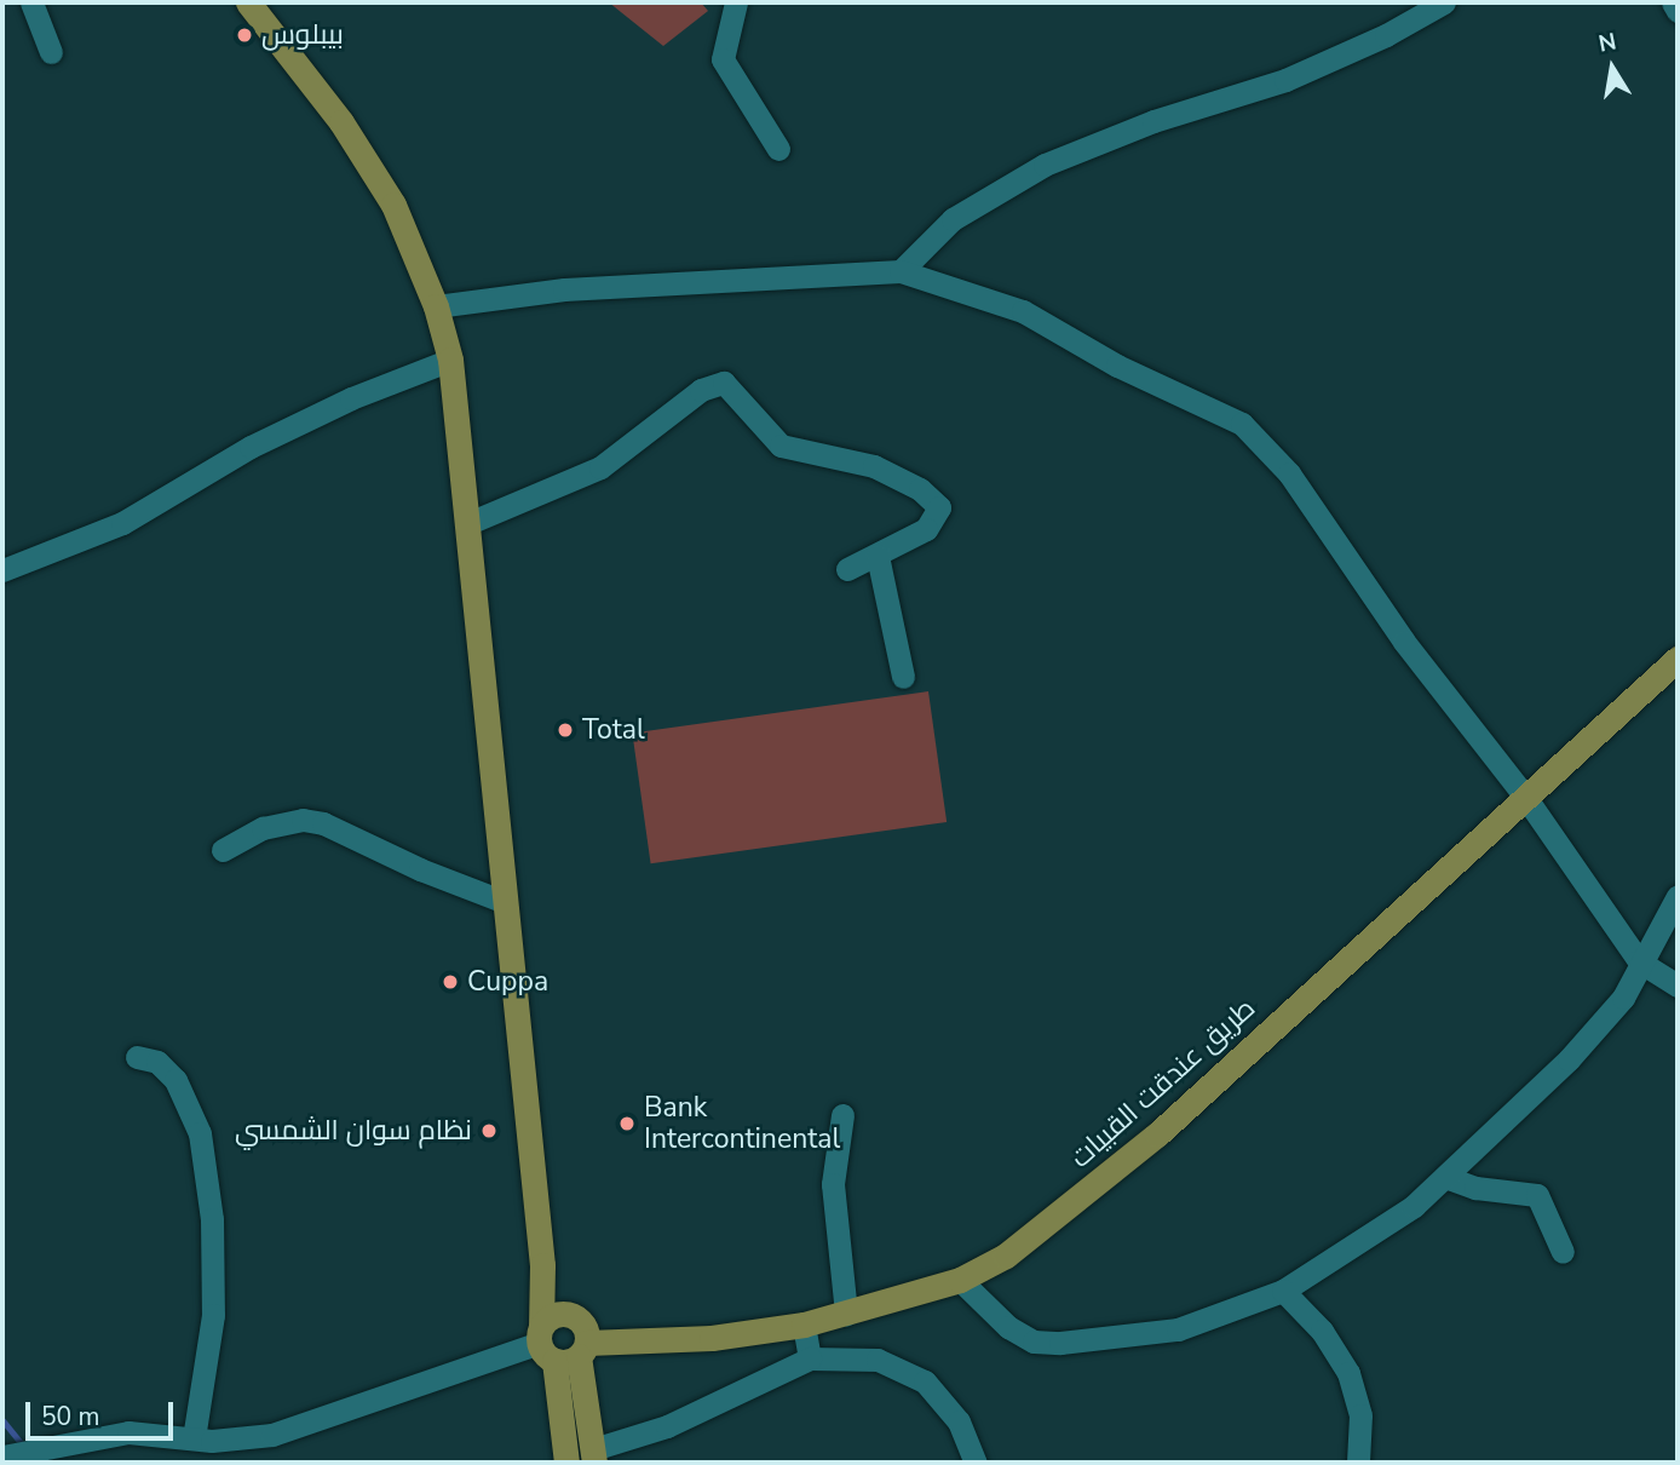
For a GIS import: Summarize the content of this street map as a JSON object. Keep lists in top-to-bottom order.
{
  "streets": {
    "main road": ["طريق عندقت القبيات"]
  },
  "places": [
    "بيبلوس",
    "Total",
    "Cuppa",
    "Bank Intercontinental",
    "نظام سوان الشمسي"
  ],
  "scale_bar": "50 m",
  "north": "top"
}
